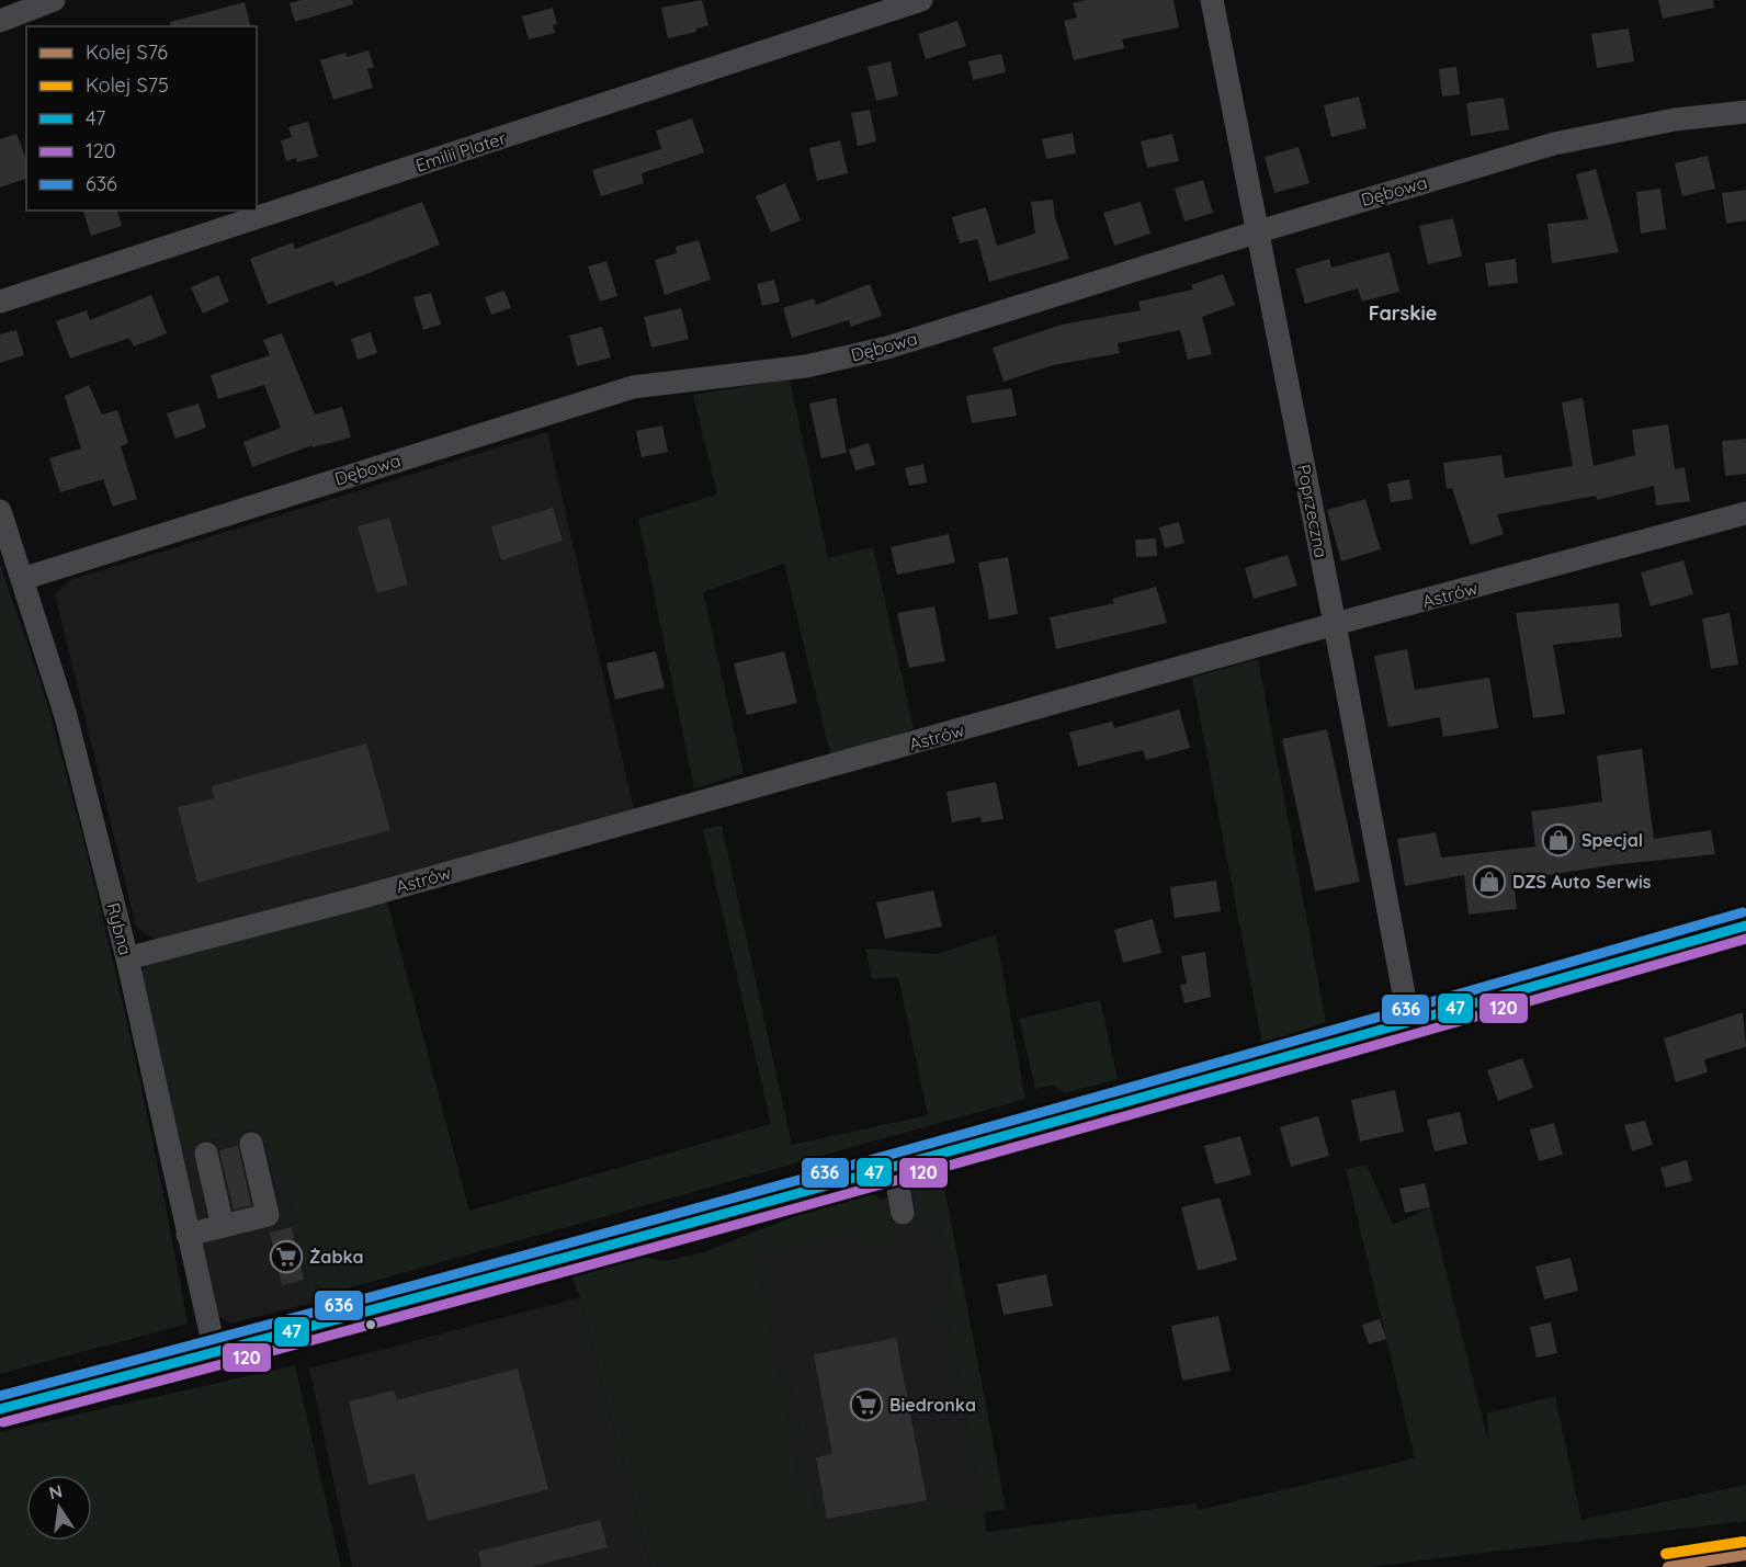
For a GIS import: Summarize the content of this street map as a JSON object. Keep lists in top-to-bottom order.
{
  "streets": {
    "street": [
      "Emilii Plater",
      "Dębowa",
      "Poprzeczna",
      "Astrów",
      "Rybna"
    ]
  },
  "crossings": [
    ["Dębowa", "Poprzeczna"],
    ["Dębowa", "Rybna"],
    ["Poprzeczna", "Astrów"],
    ["Astrów", "Rybna"]
  ],
  "districts": ["Farskie"],
  "places": {
    "shop": ["Specjal", "DZS Auto Serwis"],
    "supermarket": ["Żabka", "Biedronka"]
  },
  "lines": [
    "transit line 636",
    "transit line 47",
    "transit line 120",
    "rail line S75",
    "rail line S76"
  ],
  "legend": [
    "Kolej S76",
    "Kolej S75",
    "47",
    "120",
    "636"
  ],
  "north": "top"
}
